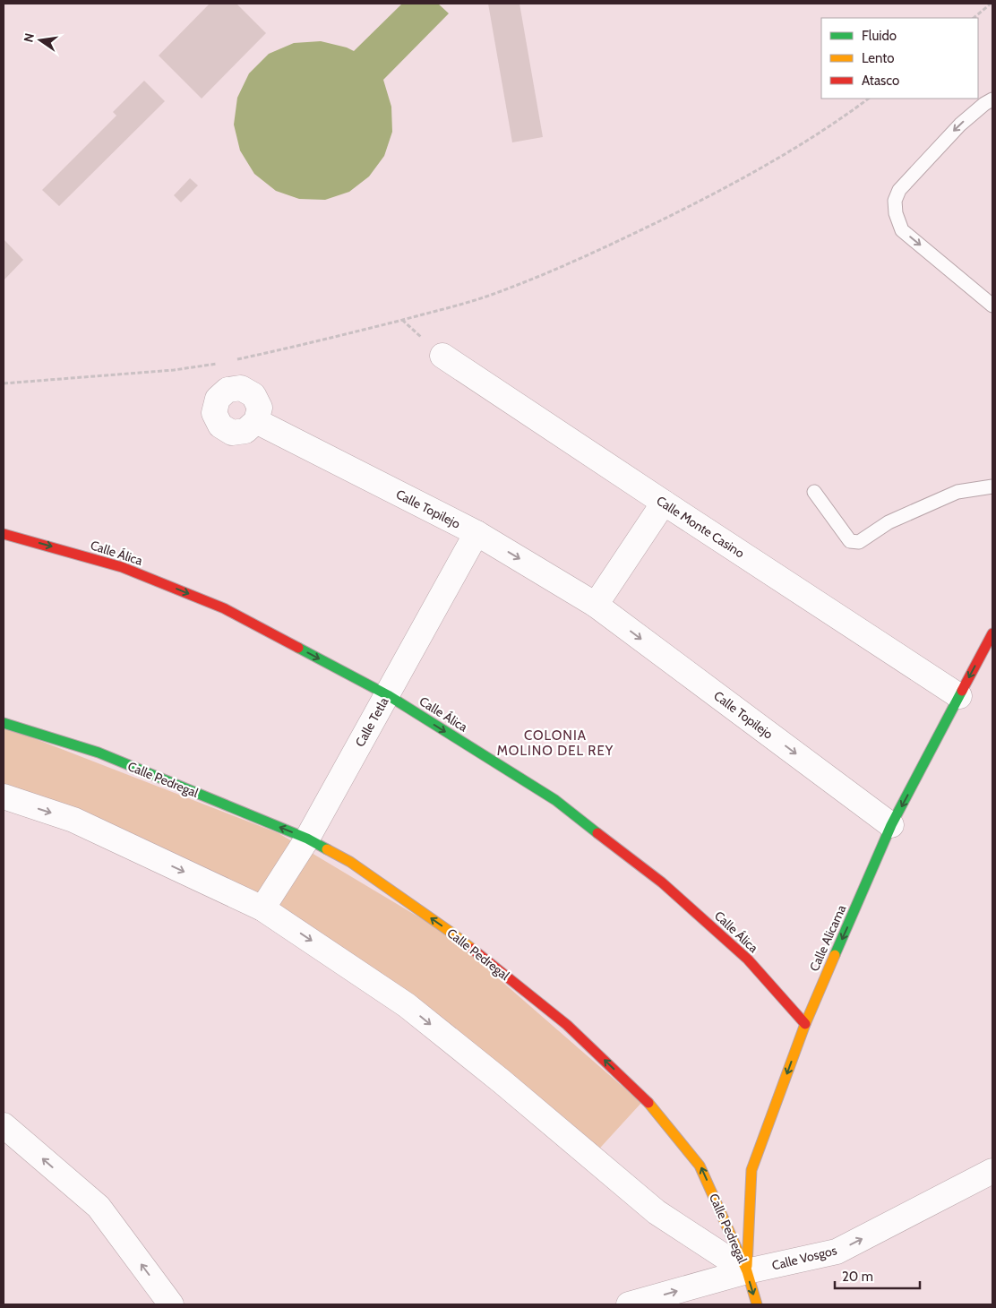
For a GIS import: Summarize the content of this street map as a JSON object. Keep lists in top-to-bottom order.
{
  "streets": {
    "street": [
      "Calle Topilejo",
      "Calle Monte Casino",
      "Calle Álica",
      "Calle Tetla",
      "Calle Pedregal",
      "Calle Alicama",
      "Calle Vosgos"
    ]
  },
  "crossings": [
    ["Calle Topilejo", "Calle Tetla"],
    ["Calle Topilejo", "Calle Alicama"],
    ["Calle Monte Casino", "Calle Alicama"],
    ["Calle Álica", "Calle Tetla"],
    ["Calle Álica", "Calle Alicama"],
    ["Calle Tetla", "Calle Pedregal"],
    ["Calle Pedregal", "Calle Alicama"],
    ["Calle Pedregal", "Calle Vosgos"],
    ["Calle Alicama", "Calle Vosgos"]
  ],
  "one_way": [
    "Calle Topilejo",
    "Calle Álica",
    "Calle Alicama",
    "Calle Vosgos"
  ],
  "districts": ["COLONIA MOLINO DEL REY"],
  "legend": ["Fluido", "Lento", "Atasco"],
  "scale_bar": "20 m",
  "north": "left"
}
